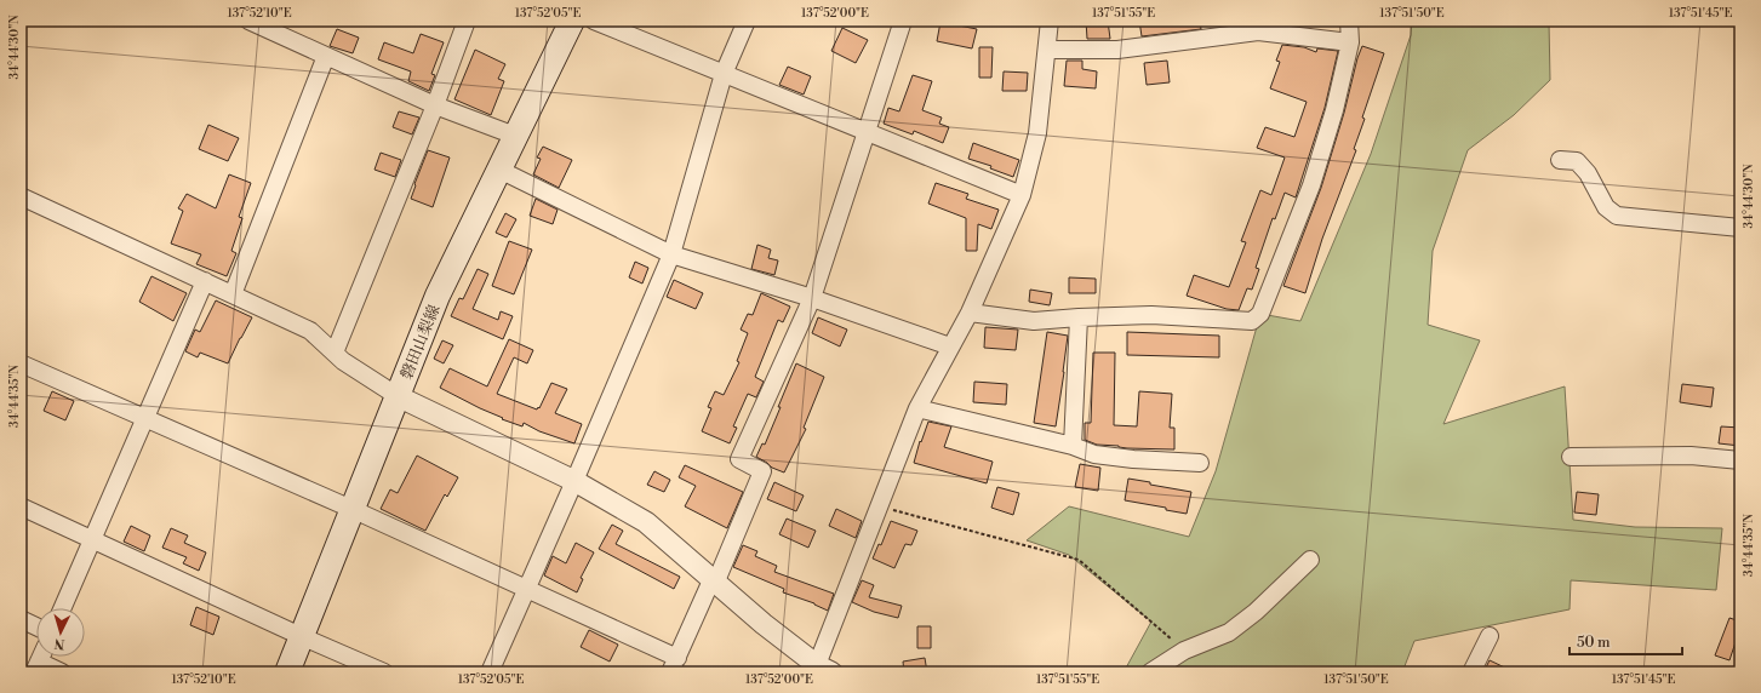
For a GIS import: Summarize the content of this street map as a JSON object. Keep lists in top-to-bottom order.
{
  "streets": {
    "main road": ["磐田山梨線"]
  },
  "scale_bar": "50 m",
  "north": "bottom",
  "coordinates": [
    "137°52'10\"E",
    "137°52'05\"E",
    "137°52'00\"E",
    "137°51'55\"E",
    "137°51'50\"E",
    "137°51'45\"E",
    "34°44'30\"N",
    "34°44'35\"N"
  ]
}
